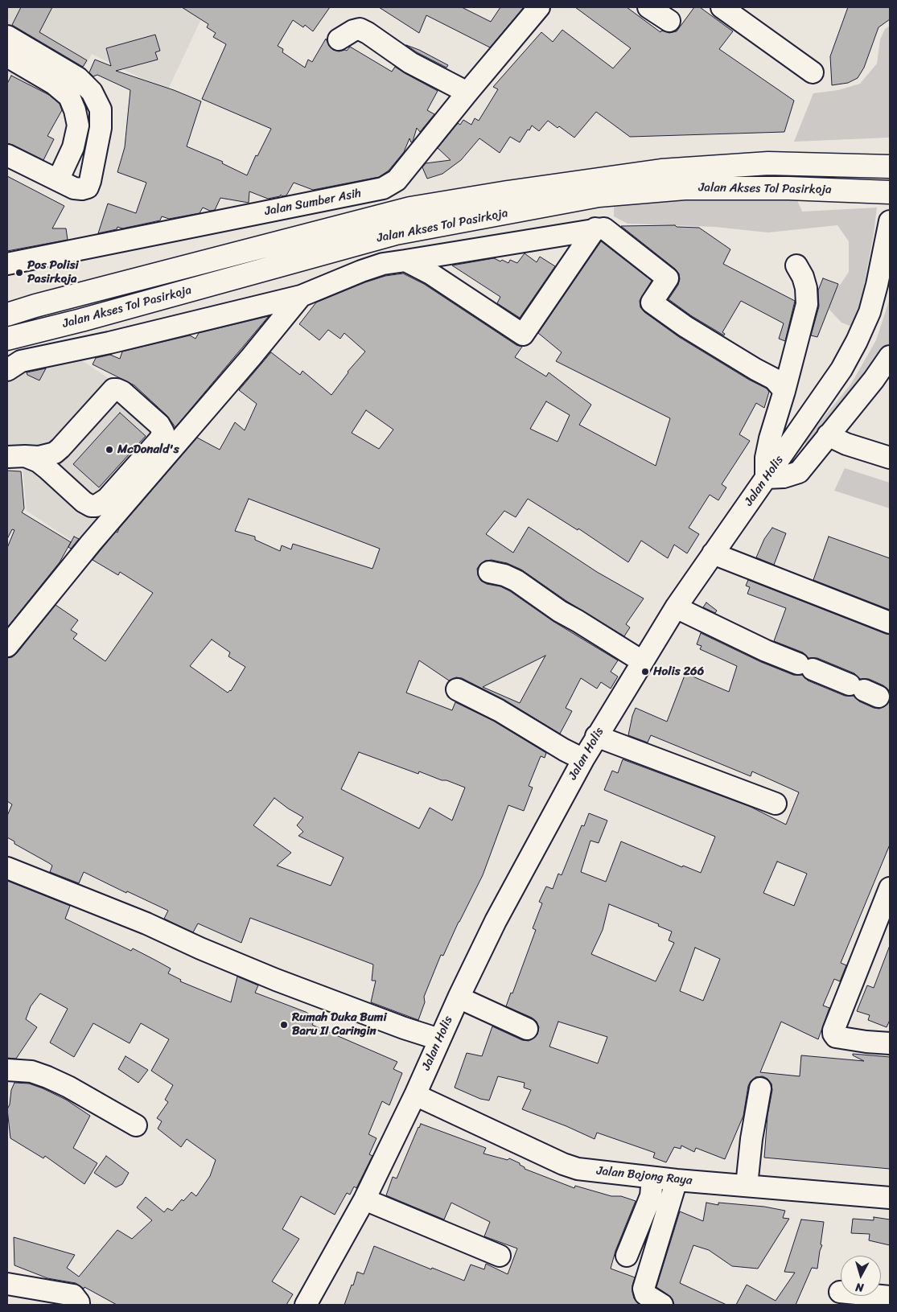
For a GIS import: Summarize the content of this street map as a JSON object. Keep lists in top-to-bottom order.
{
  "streets": {
    "highway": ["Jalan Akses Tol Pasirkoja"],
    "street": ["Jalan Sumber Asih", "Jalan Holis", "Jalan Bojong Raya"]
  },
  "crossings": [
    ["Jalan Holis", "Jalan Bojong Raya"]
  ],
  "places": [
    "Pos Polisi Pasirkoja",
    "McDonald's",
    "Holis 266",
    "Rumah Duka Bumi Baru II Caringin"
  ],
  "north": "bottom"
}
